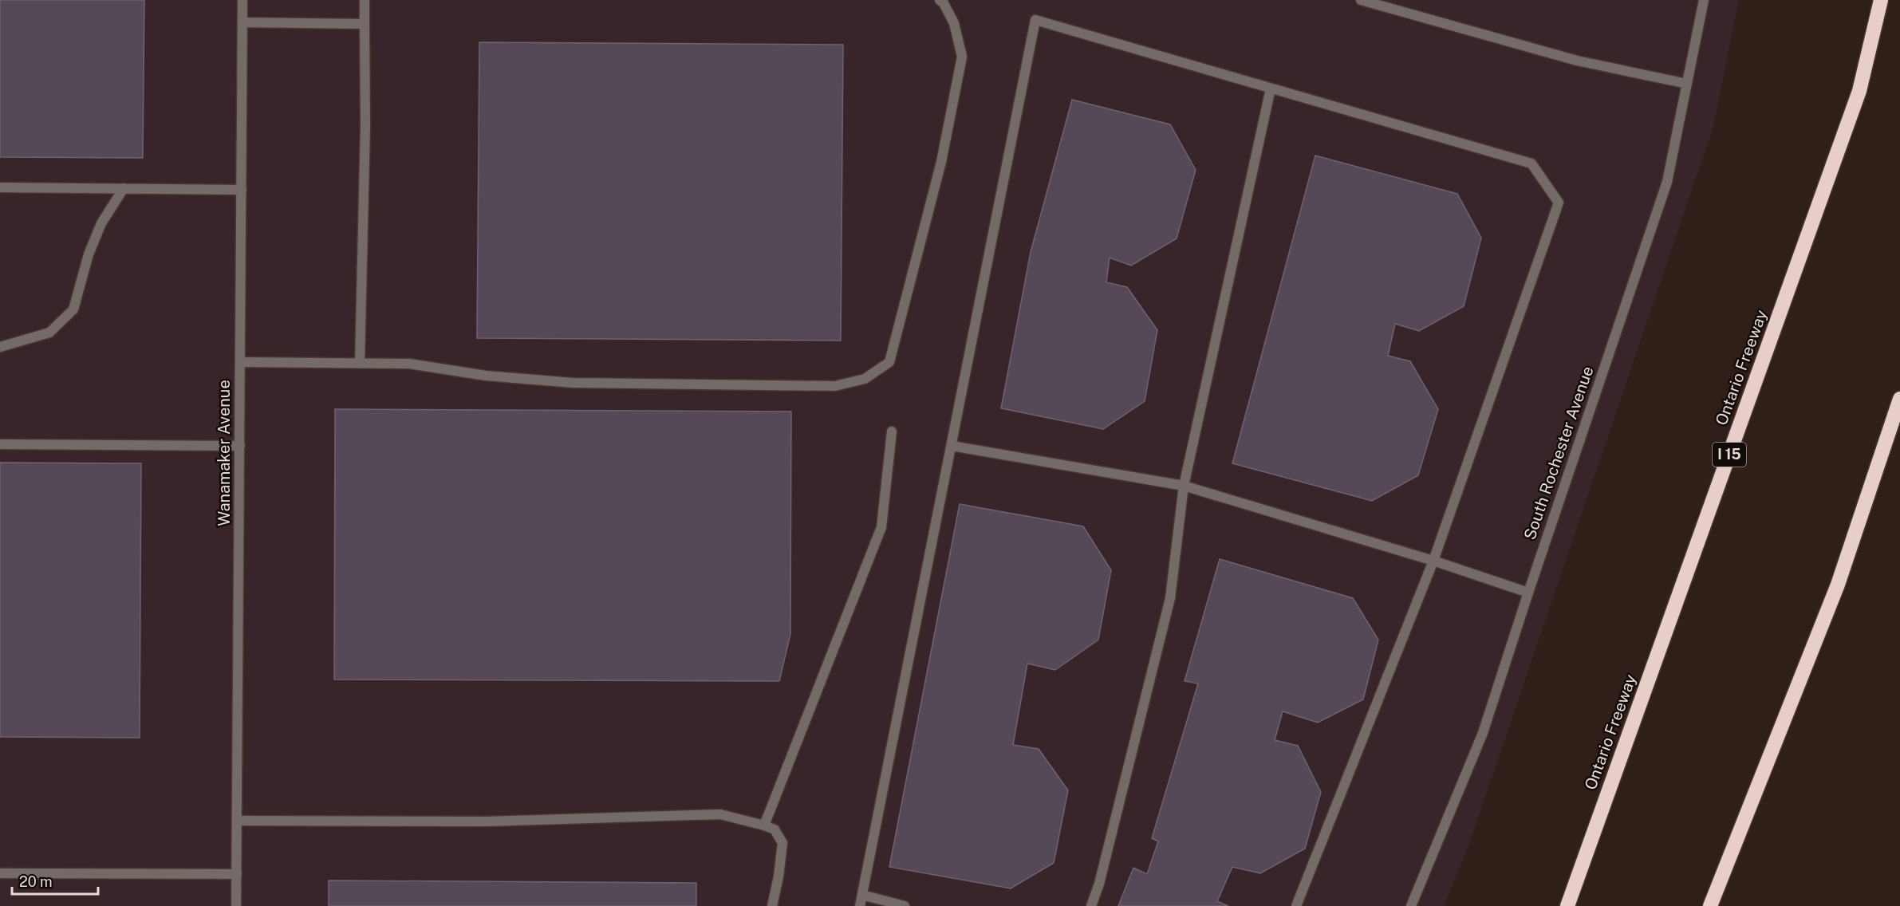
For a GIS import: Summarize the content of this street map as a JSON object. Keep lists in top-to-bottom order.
{
  "streets": {
    "highway": ["Ontario Freeway", "I 15"],
    "street": ["Wanamaker Avenue", "South Rochester Avenue"]
  },
  "scale_bar": "20 m"
}
